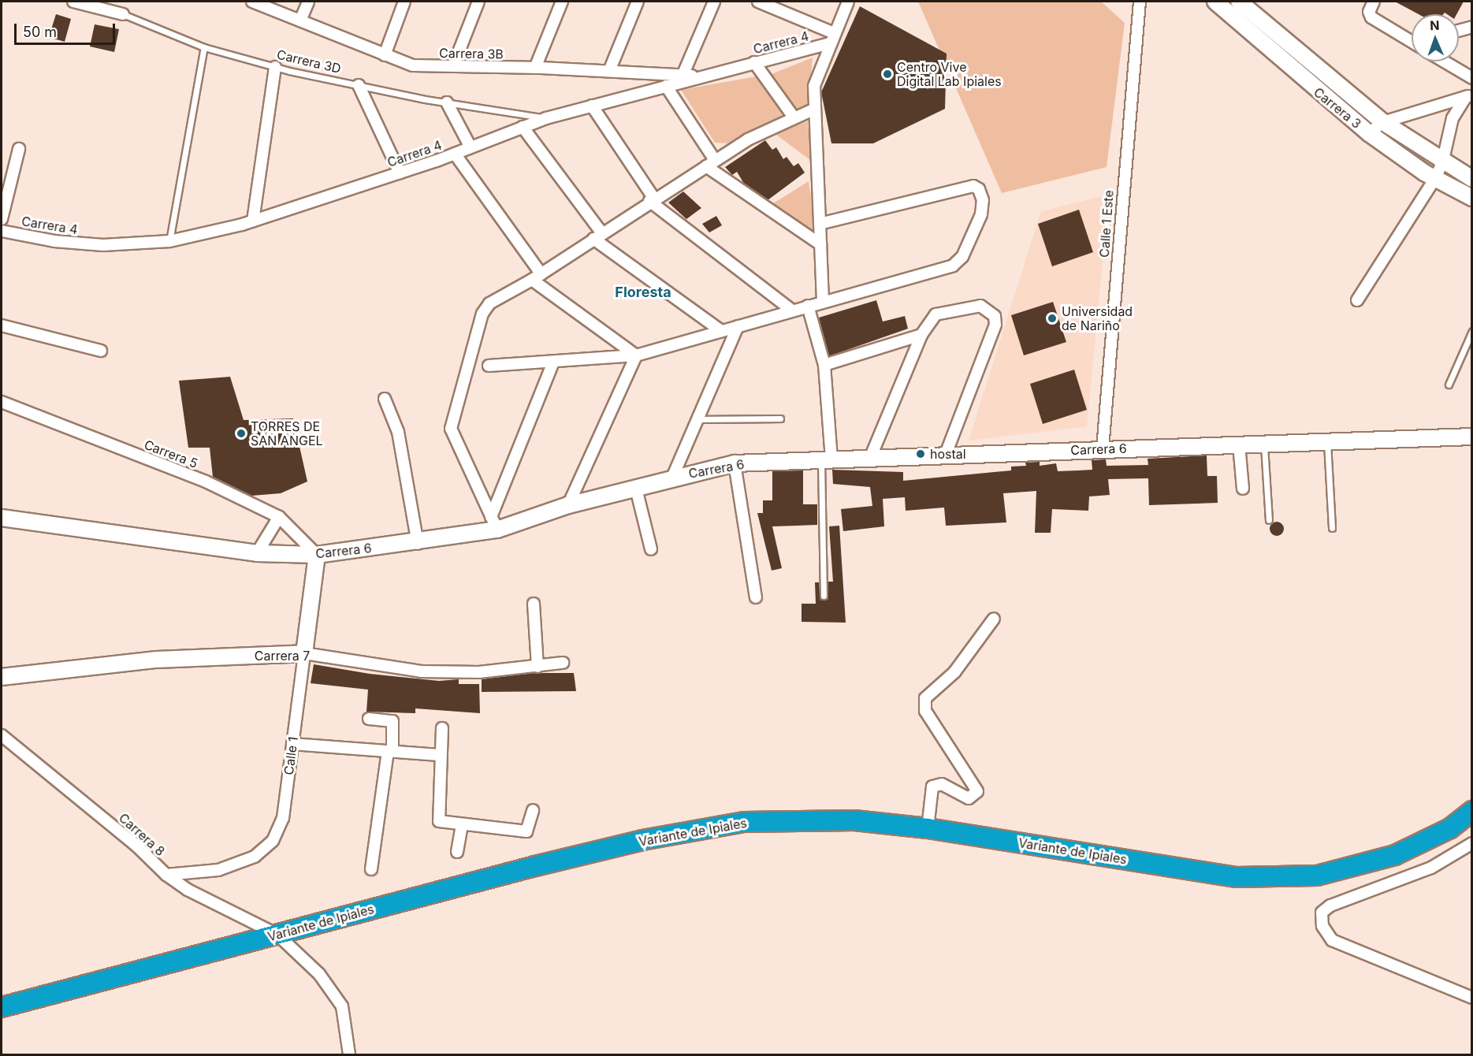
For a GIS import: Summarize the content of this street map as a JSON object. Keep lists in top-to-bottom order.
{
  "streets": {
    "highway": ["Variante de Ipiales"],
    "main road": [
      "Carrera 3",
      "Carrera 6",
      "Carrera 7",
      "Calle 1"
    ],
    "street": [
      "Carrera 4",
      "Carrera 3B",
      "Carrera 3D",
      "Calle 1 Este",
      "Carrera 5",
      "Carrera 8"
    ]
  },
  "crossings": [
    ["Carrera 4", "Carrera 3B"],
    ["Carrera 4", "Carrera 3D"],
    ["Calle 1 Este", "Carrera 6"],
    ["Carrera 6", "Carrera 5"],
    ["Carrera 6", "Calle 1"],
    ["Carrera 5", "Calle 1"],
    ["Carrera 7", "Calle 1"],
    ["Calle 1", "Carrera 8"],
    ["Variante de Ipiales", "Carrera 8"]
  ],
  "districts": ["Floresta"],
  "places": [
    "Centro Vive Digital Lab Ipiales",
    "Universidad de Nariño",
    "TORRES DE SAN ANGEL",
    "hostal"
  ],
  "scale_bar": "50 m",
  "north": "top"
}
